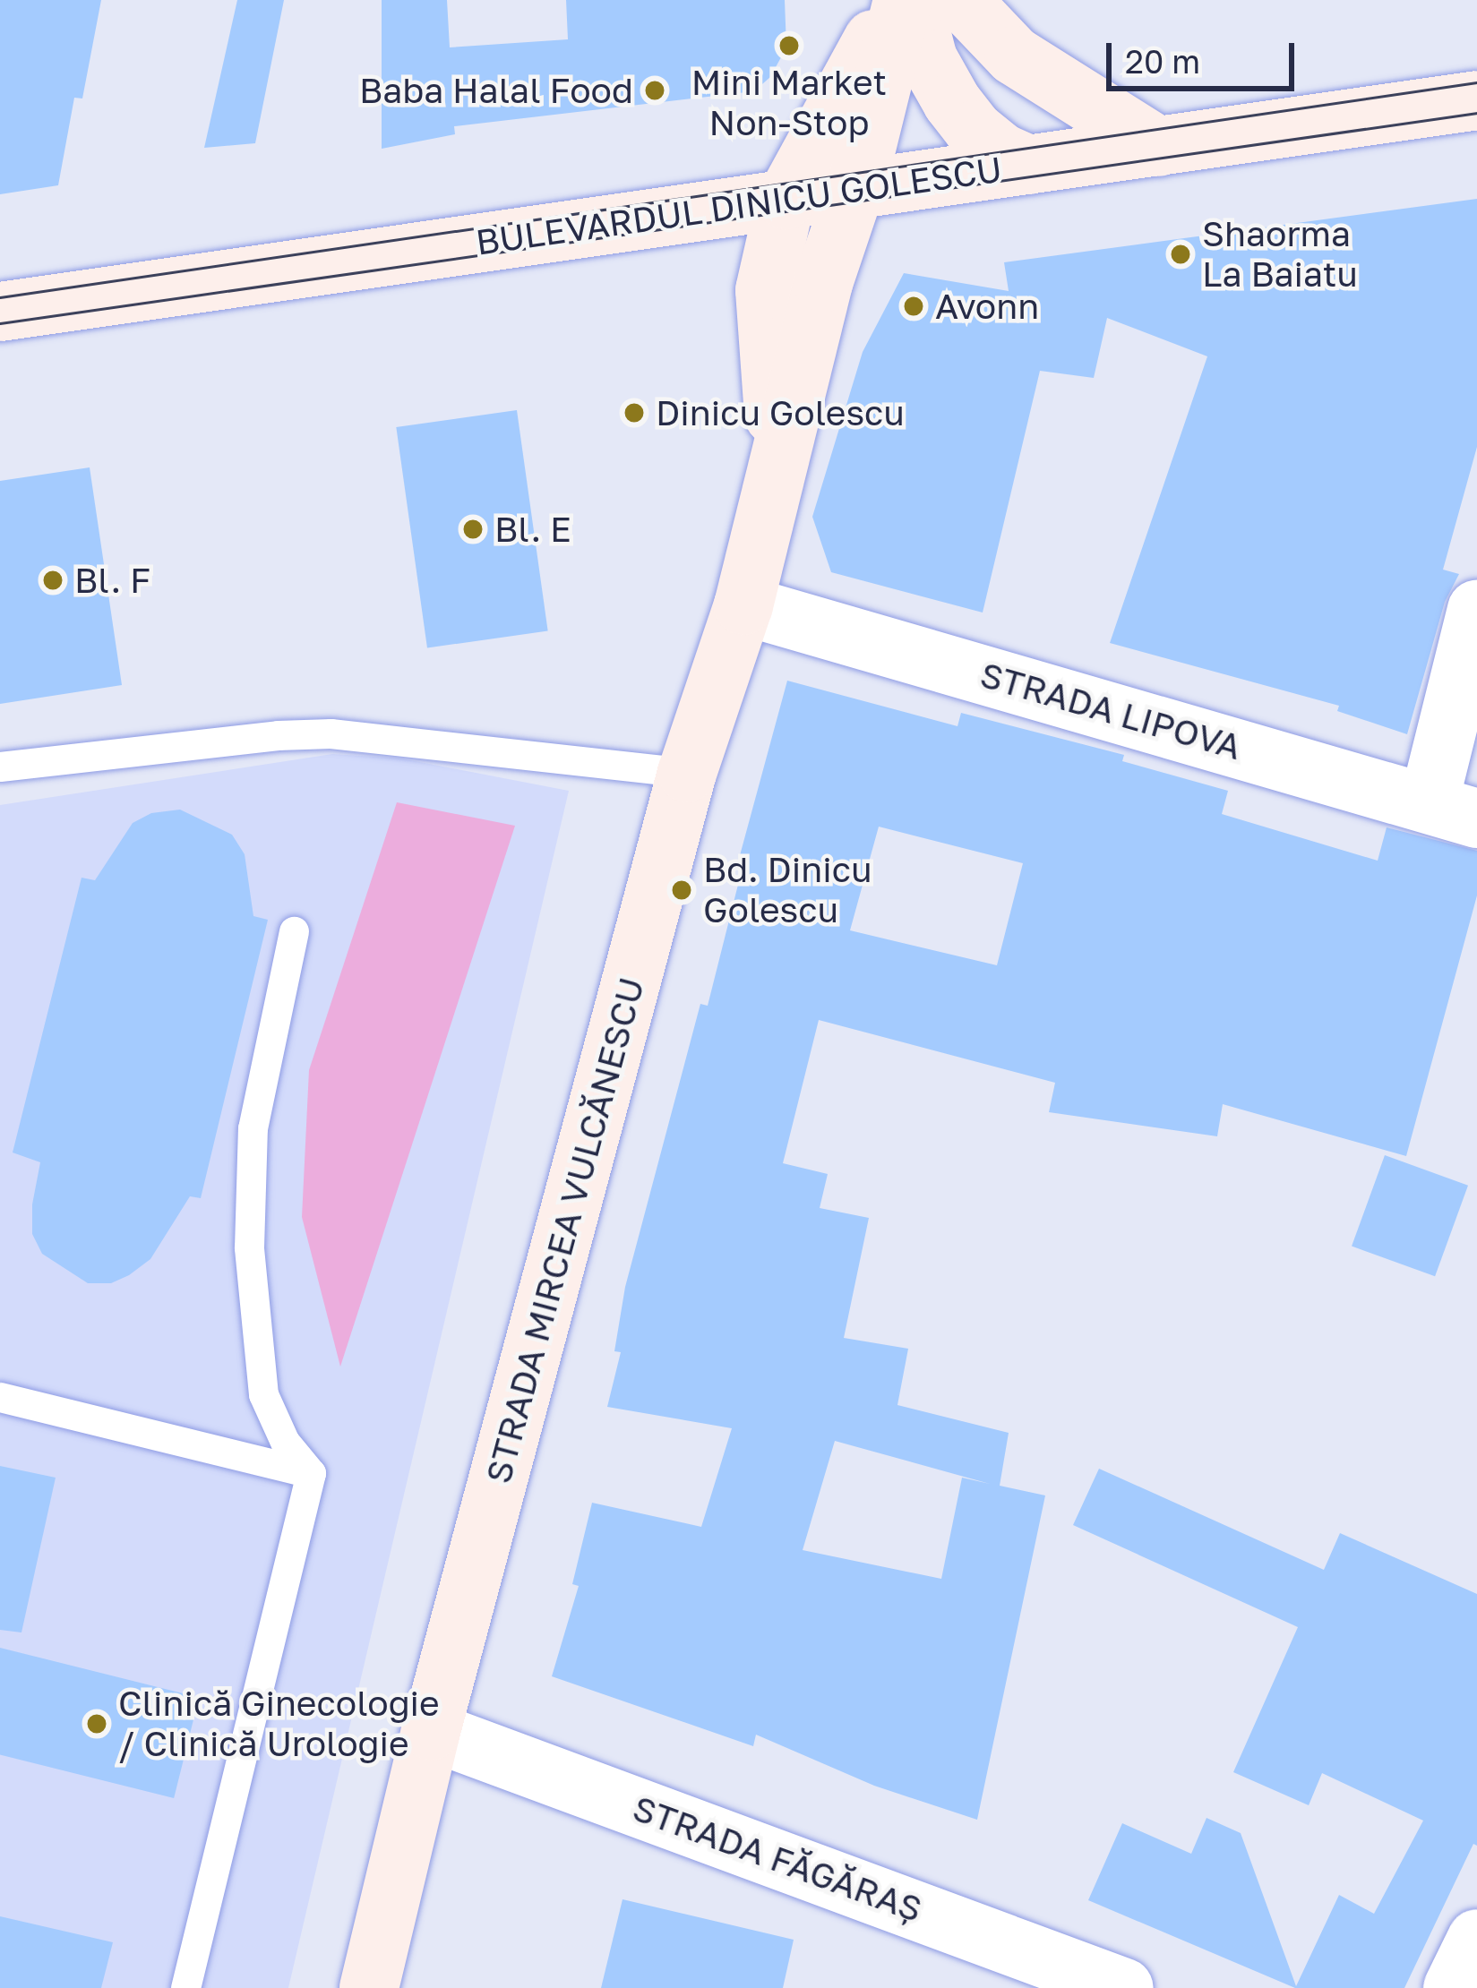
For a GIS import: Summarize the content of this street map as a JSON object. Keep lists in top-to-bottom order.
{
  "streets": {
    "main road": ["BULEVARDUL DINICU GOLESCU", "STRADA MIRCEA VULCĂNESCU"],
    "street": ["STRADA LIPOVA", "STRADA FĂGĂRAȘ"]
  },
  "crossings": [
    ["BULEVARDUL DINICU GOLESCU", "STRADA MIRCEA VULCĂNESCU"],
    ["STRADA LIPOVA", "STRADA MIRCEA VULCĂNESCU"],
    ["STRADA MIRCEA VULCĂNESCU", "STRADA FĂGĂRAȘ"]
  ],
  "places": [
    "Mini Market Non-Stop",
    "Baba Halal Food",
    "Shaorma La Baiatu",
    "Avonn",
    "Dinicu Golescu",
    "Bl. E",
    "Bl. F",
    "Bd. Dinicu Golescu",
    "Clinică Ginecologie / Clinică Urologie"
  ],
  "scale_bar": "20 m"
}
